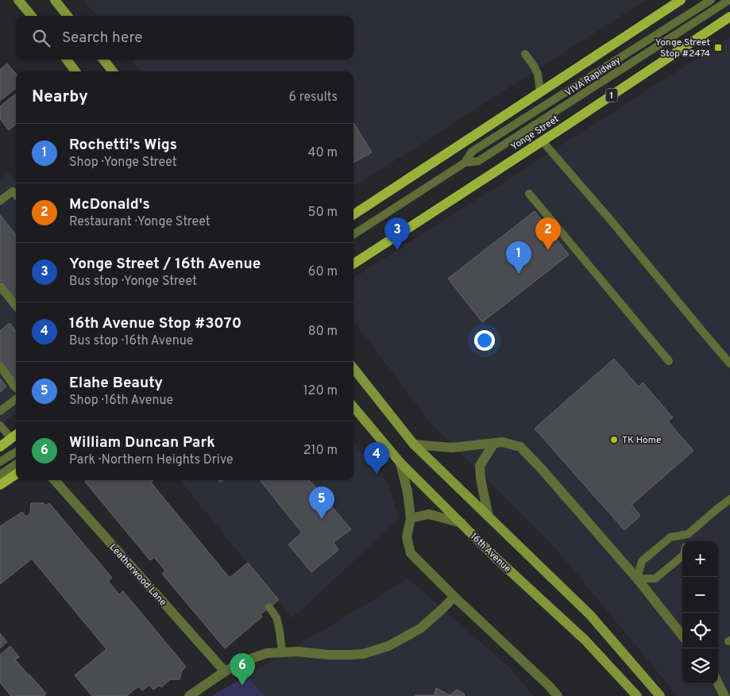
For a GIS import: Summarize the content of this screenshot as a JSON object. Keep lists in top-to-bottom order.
{
  "streets": {
    "main road": ["1", "Yonge Street", "16th Avenue"],
    "street": ["Leatherwood Lane"],
    "lane": ["VIVA Rapidway"]
  },
  "places": {
    "transit": ["Yonge Street Stop #2474"],
    "other": ["TK Home"]
  },
  "page": {
    "search": "Search here",
    "heading": ["Nearby", "6 results"],
    "list": [
      {
        "mark": "1",
        "name": "Rochetti's Wigs",
        "note": "Shop · Yonge Street",
        "value": "40 m"
      },
      {
        "mark": "2",
        "name": "McDonald's",
        "note": "Restaurant · Yonge Street",
        "value": "50 m"
      },
      {
        "mark": "3",
        "name": "Yonge Street / 16th Avenue",
        "note": "Bus stop · Yonge Street",
        "value": "60 m"
      },
      {
        "mark": "4",
        "name": "16th Avenue Stop #3070",
        "note": "Bus stop · 16th Avenue",
        "value": "80 m"
      },
      {
        "mark": "5",
        "name": "Elahe Beauty",
        "note": "Shop · 16th Avenue",
        "value": "120 m"
      },
      {
        "mark": "6",
        "name": "William Duncan Park",
        "note": "Park · Northern Heights Drive",
        "value": "210 m"
      }
    ],
    "pins": [
      "2",
      "3",
      "1",
      "4",
      "5",
      "6"
    ],
    "map_buttons": ["+", "−"]
  }
}
